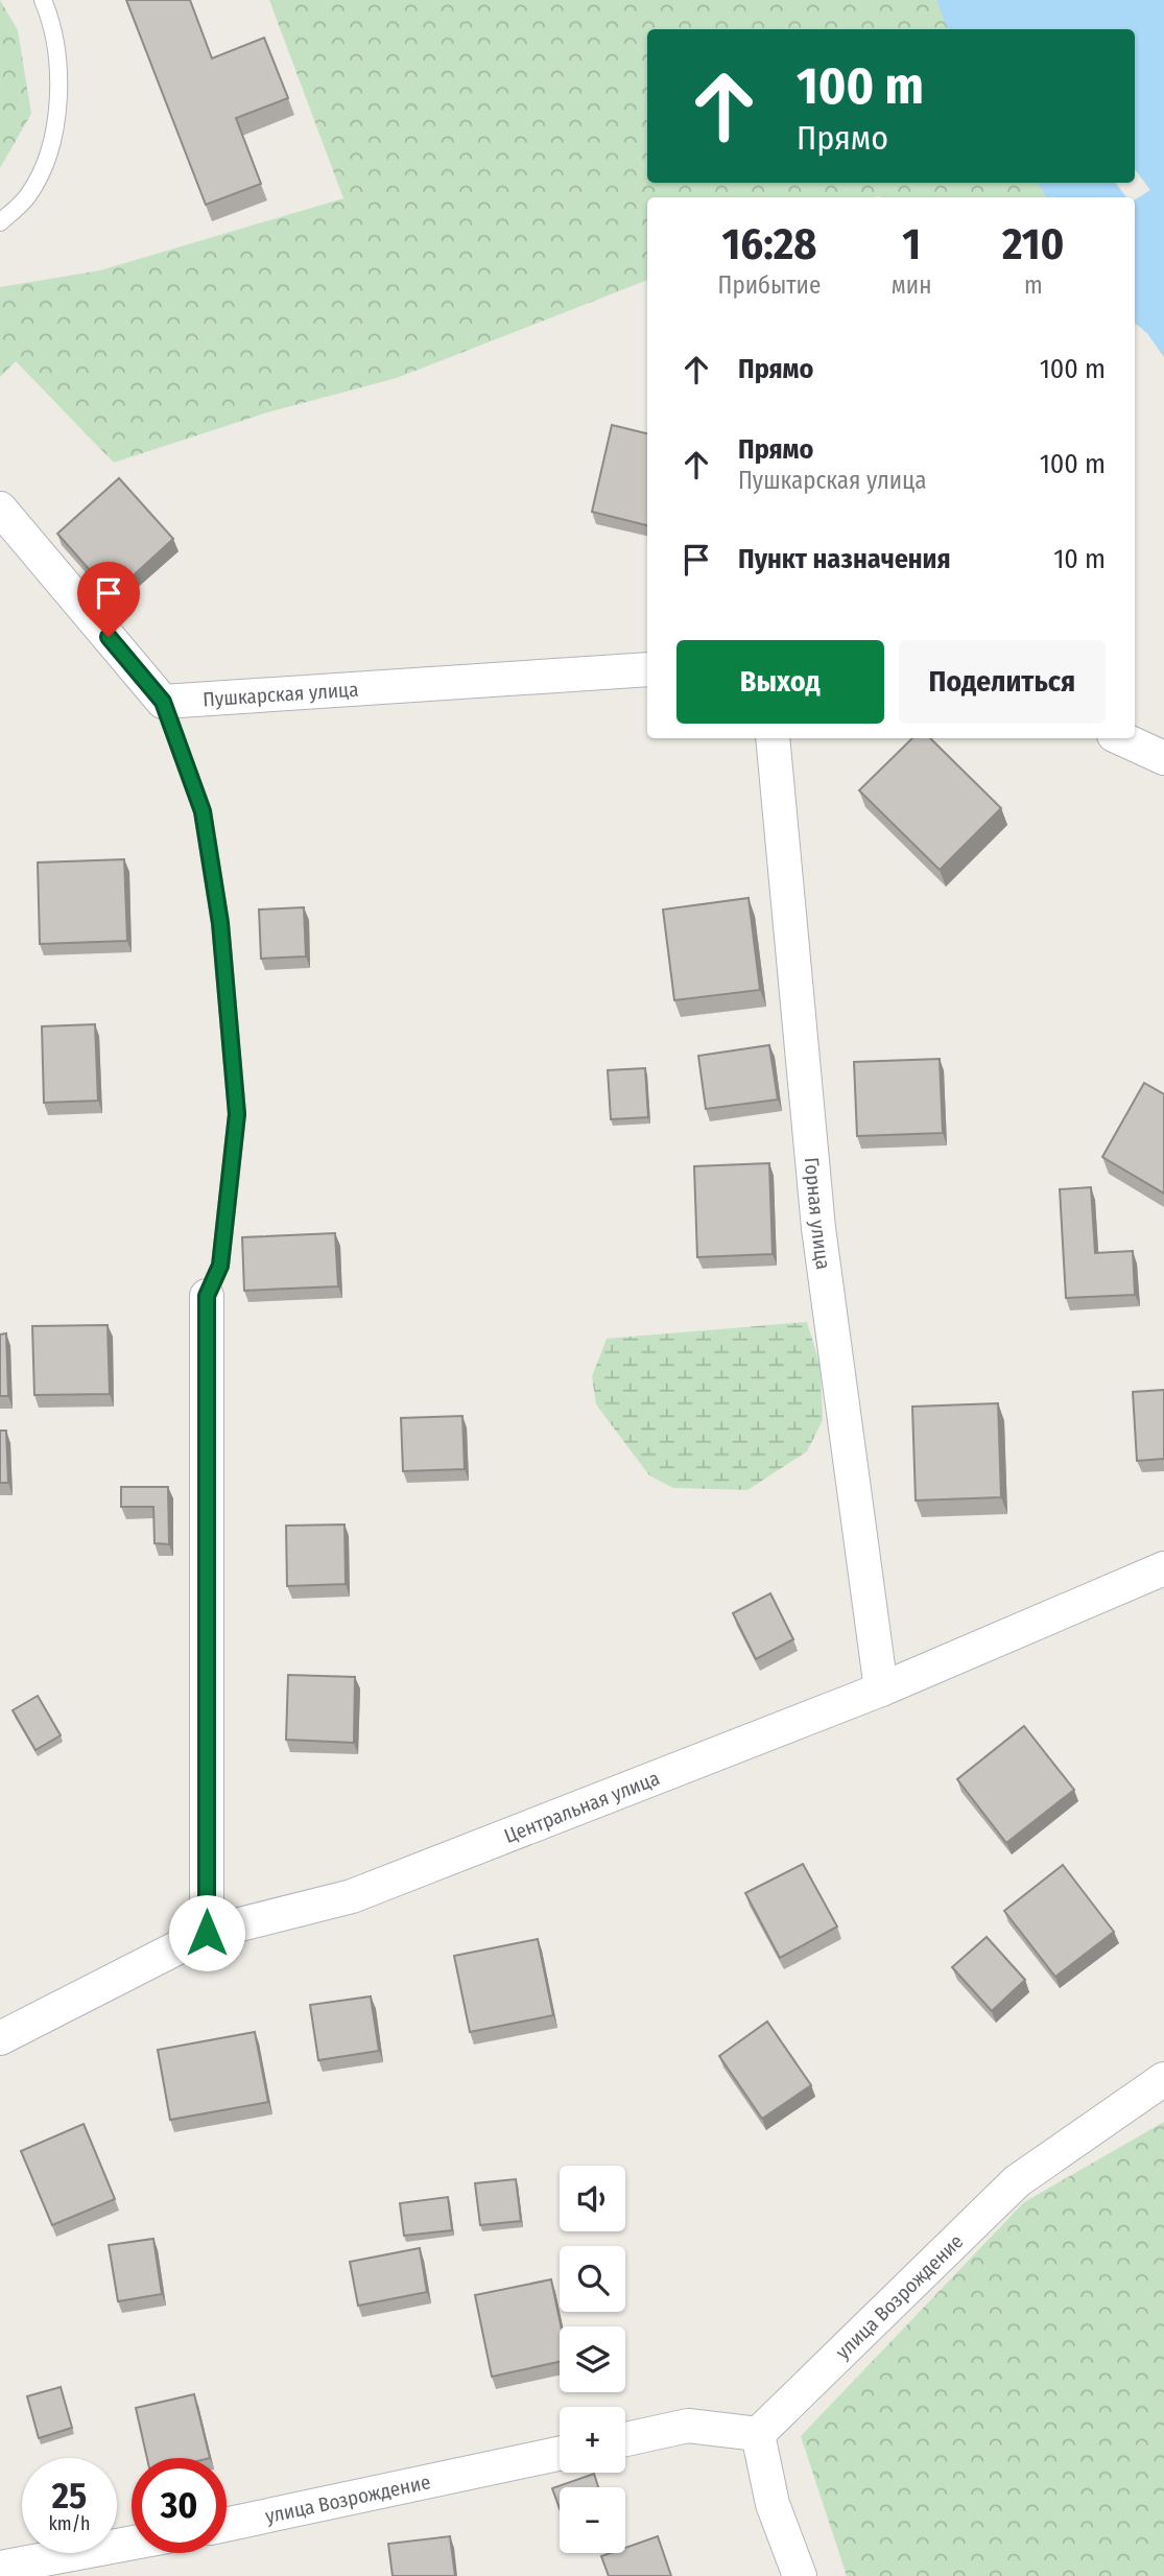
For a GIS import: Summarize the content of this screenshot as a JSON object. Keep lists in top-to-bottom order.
{
  "streets": {
    "street": [
      "Пушкарская улица",
      "Горная улица",
      "Центральная улица",
      "улица Возрождение"
    ]
  },
  "crossings": [
    ["Горная улица", "Центральная улица"]
  ],
  "page": {
    "turn": ["100 m", "Прямо"],
    "eta": [
      "16:28",
      "Прибытие",
      "1",
      "мин",
      "210",
      "m"
    ],
    "list": [
      {
        "name": "Прямо",
        "value": "100 m"
      },
      {
        "name": "Прямо",
        "note": "Пушкарская улица",
        "value": "100 m"
      },
      {
        "name": "Пункт назначения",
        "value": "10 m"
      }
    ],
    "buttons": ["Выход", "Поделиться"],
    "map_buttons": ["+", "−"],
    "speed": "25 km/h",
    "limit": "30"
  }
}
